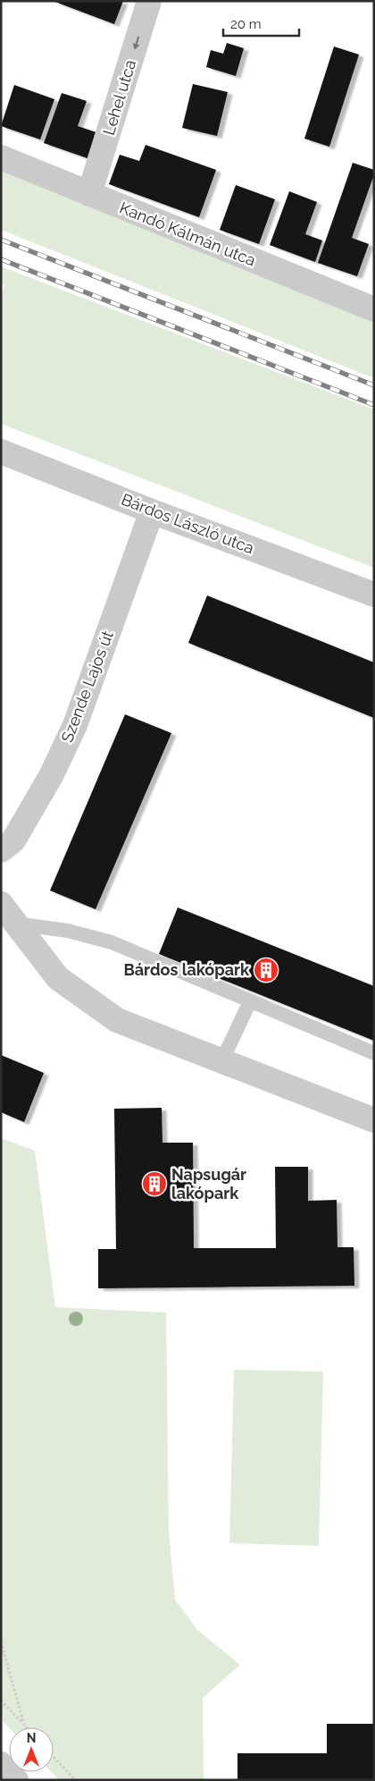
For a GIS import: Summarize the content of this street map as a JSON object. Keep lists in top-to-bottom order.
{
  "streets": {
    "street": [
      "Lehel utca",
      "Kandó Kálmán utca",
      "Bárdos László utca",
      "Szende Lajos út"
    ]
  },
  "crossings": [
    ["Lehel utca", "Kandó Kálmán utca"],
    ["Bárdos László utca", "Szende Lajos út"]
  ],
  "one_way": ["Lehel utca"],
  "places": {
    "building": ["Bárdos lakópark", "Napsugár lakópark"]
  },
  "scale_bar": "20 m",
  "north": "top"
}
